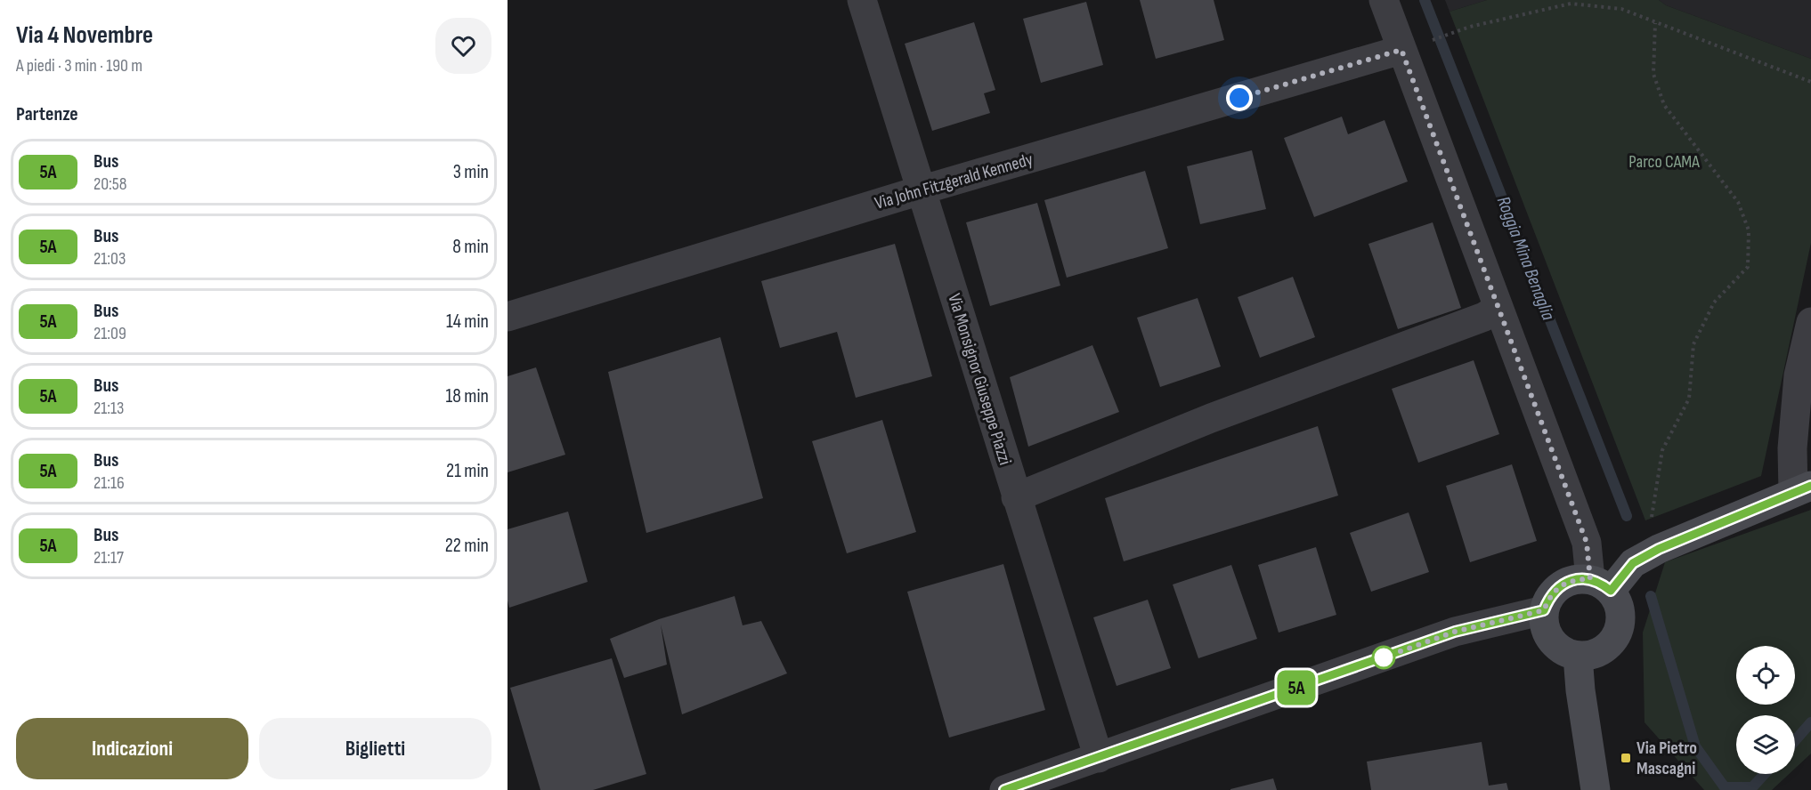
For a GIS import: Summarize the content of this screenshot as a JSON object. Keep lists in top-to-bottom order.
{
  "streets": {
    "street": ["Via John Fitzgerald Kennedy", "Via Monsignor Giuseppe Piazzi"]
  },
  "crossings": [
    ["Via John Fitzgerald Kennedy", "Via Monsignor Giuseppe Piazzi"]
  ],
  "water": ["Roggia Mina Benaglia"],
  "parks": ["Parco CAMA"],
  "places": {
    "transit": ["Via Pietro Mascagni"]
  },
  "lines": ["bus line 5A"],
  "page": {
    "heading": [
      ["Via 4 Novembre", "A piedi · 3 min · 190 m"],
      "Partenze"
    ],
    "on_map": "5A",
    "list": [
      {
        "mark": "5A",
        "name": "Bus",
        "note": "20:58",
        "value": "3 min"
      },
      {
        "mark": "5A",
        "name": "Bus",
        "note": "21:03",
        "value": "8 min"
      },
      {
        "mark": "5A",
        "name": "Bus",
        "note": "21:09",
        "value": "14 min"
      },
      {
        "mark": "5A",
        "name": "Bus",
        "note": "21:13",
        "value": "18 min"
      },
      {
        "mark": "5A",
        "name": "Bus",
        "note": "21:16",
        "value": "21 min"
      },
      {
        "mark": "5A",
        "name": "Bus",
        "note": "21:17",
        "value": "22 min"
      }
    ],
    "buttons": ["Indicazioni", "Biglietti"]
  }
}
